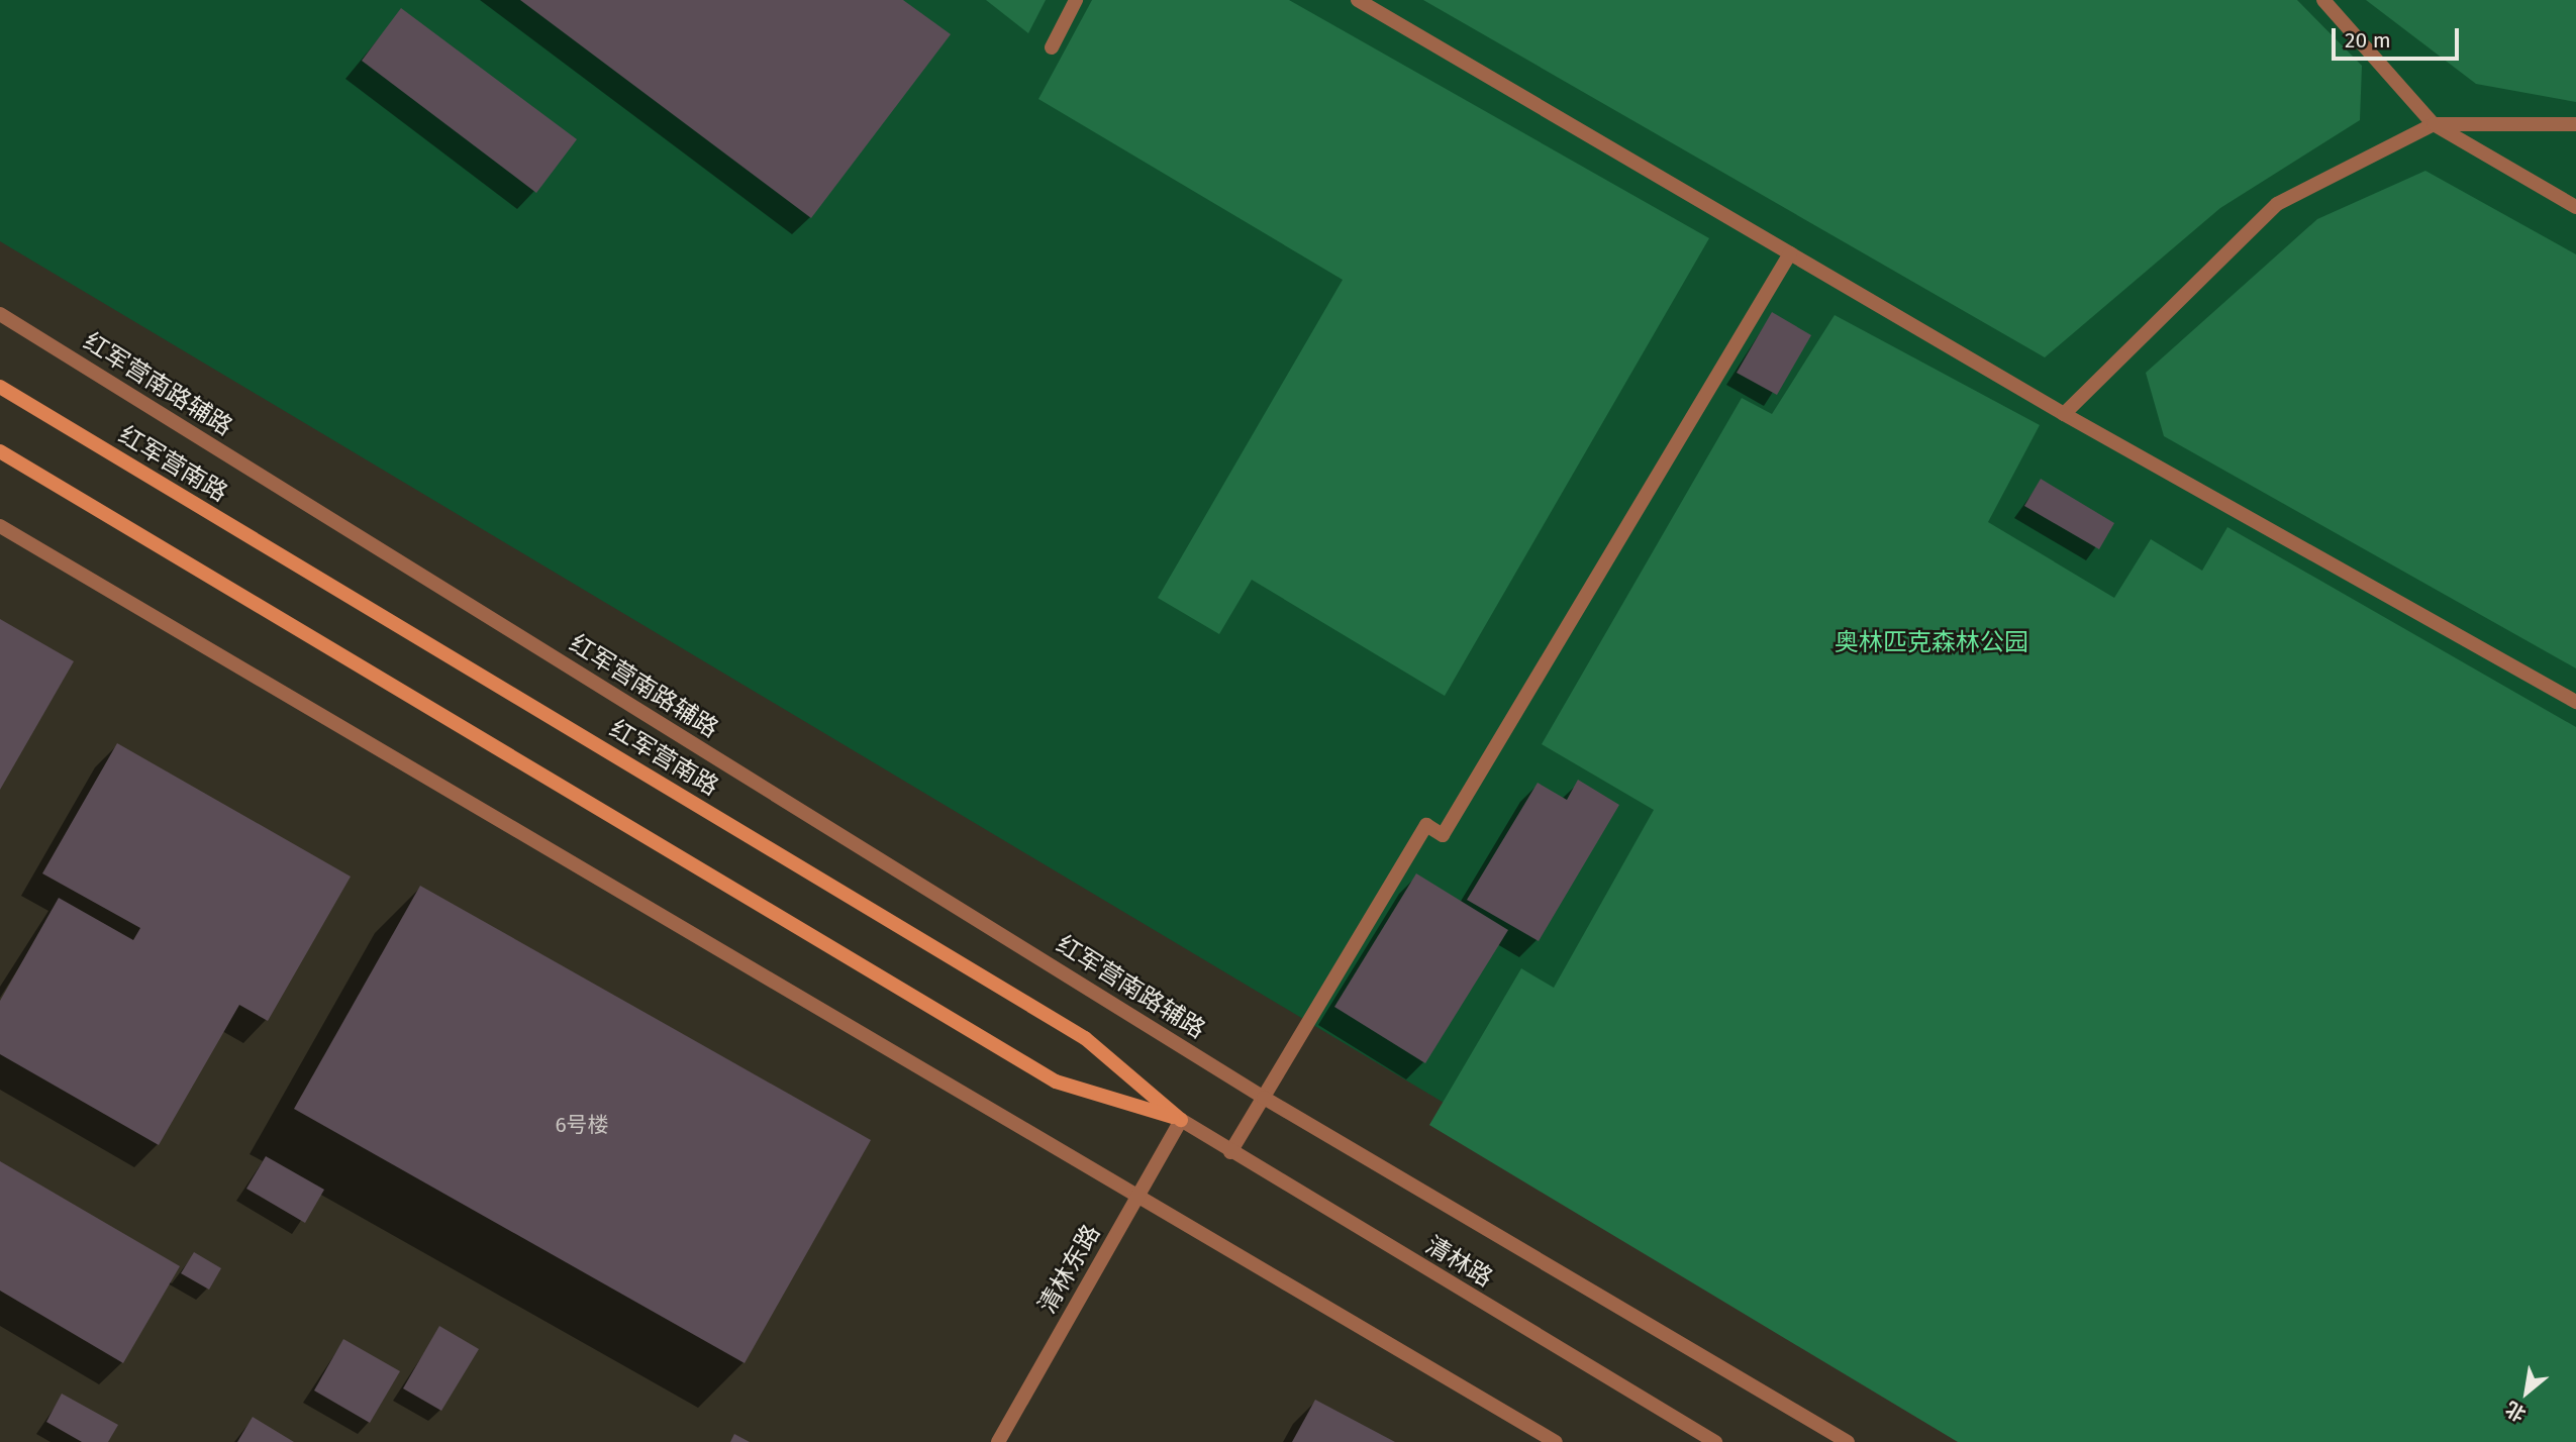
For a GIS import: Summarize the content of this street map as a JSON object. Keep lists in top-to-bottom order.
{
  "streets": {
    "main road": ["红军营南路"],
    "street": ["红军营南路辅路", "清林路", "清林东路"]
  },
  "crossings": [
    ["红军营南路", "清林路"],
    ["红军营南路", "清林东路"],
    ["清林路", "清林东路"]
  ],
  "parks": ["奥林匹克森林公园"],
  "house_numbers": ["6号楼"],
  "scale_bar": "20 m",
  "north": "bottom left"
}
